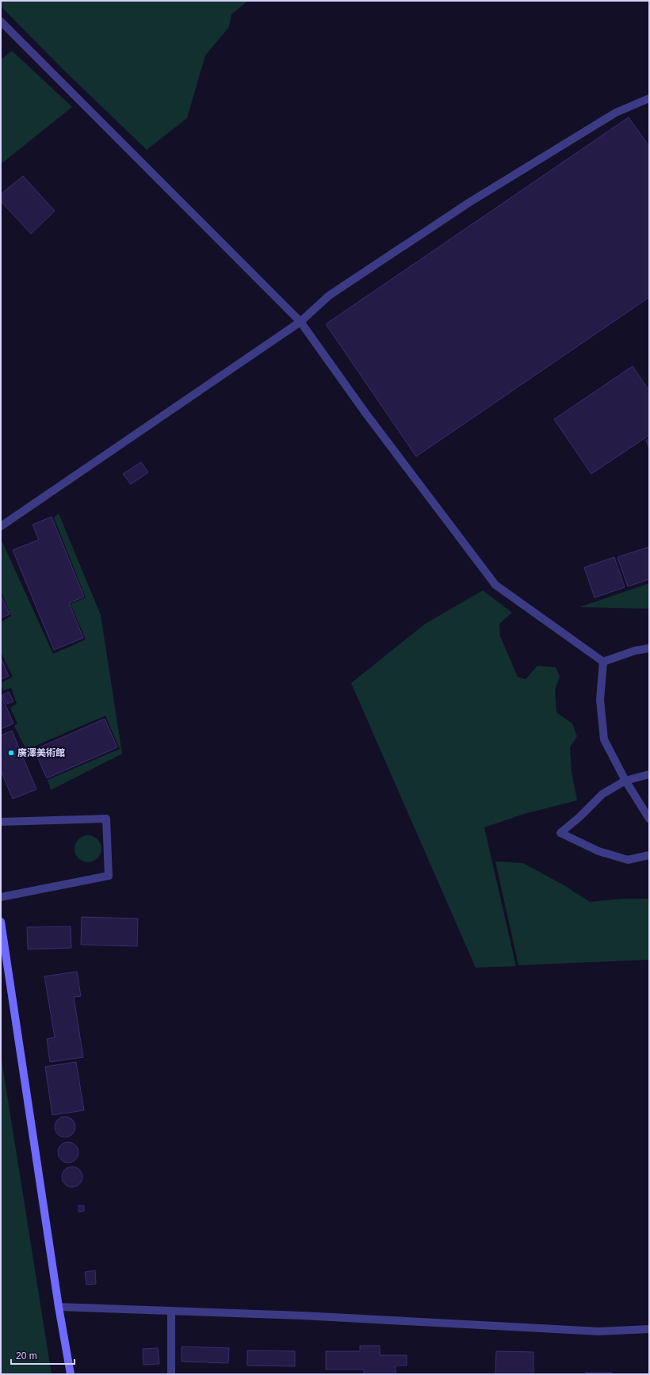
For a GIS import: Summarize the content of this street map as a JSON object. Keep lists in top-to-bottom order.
{
  "places": ["廣澤美術館"],
  "scale_bar": "20 m"
}
